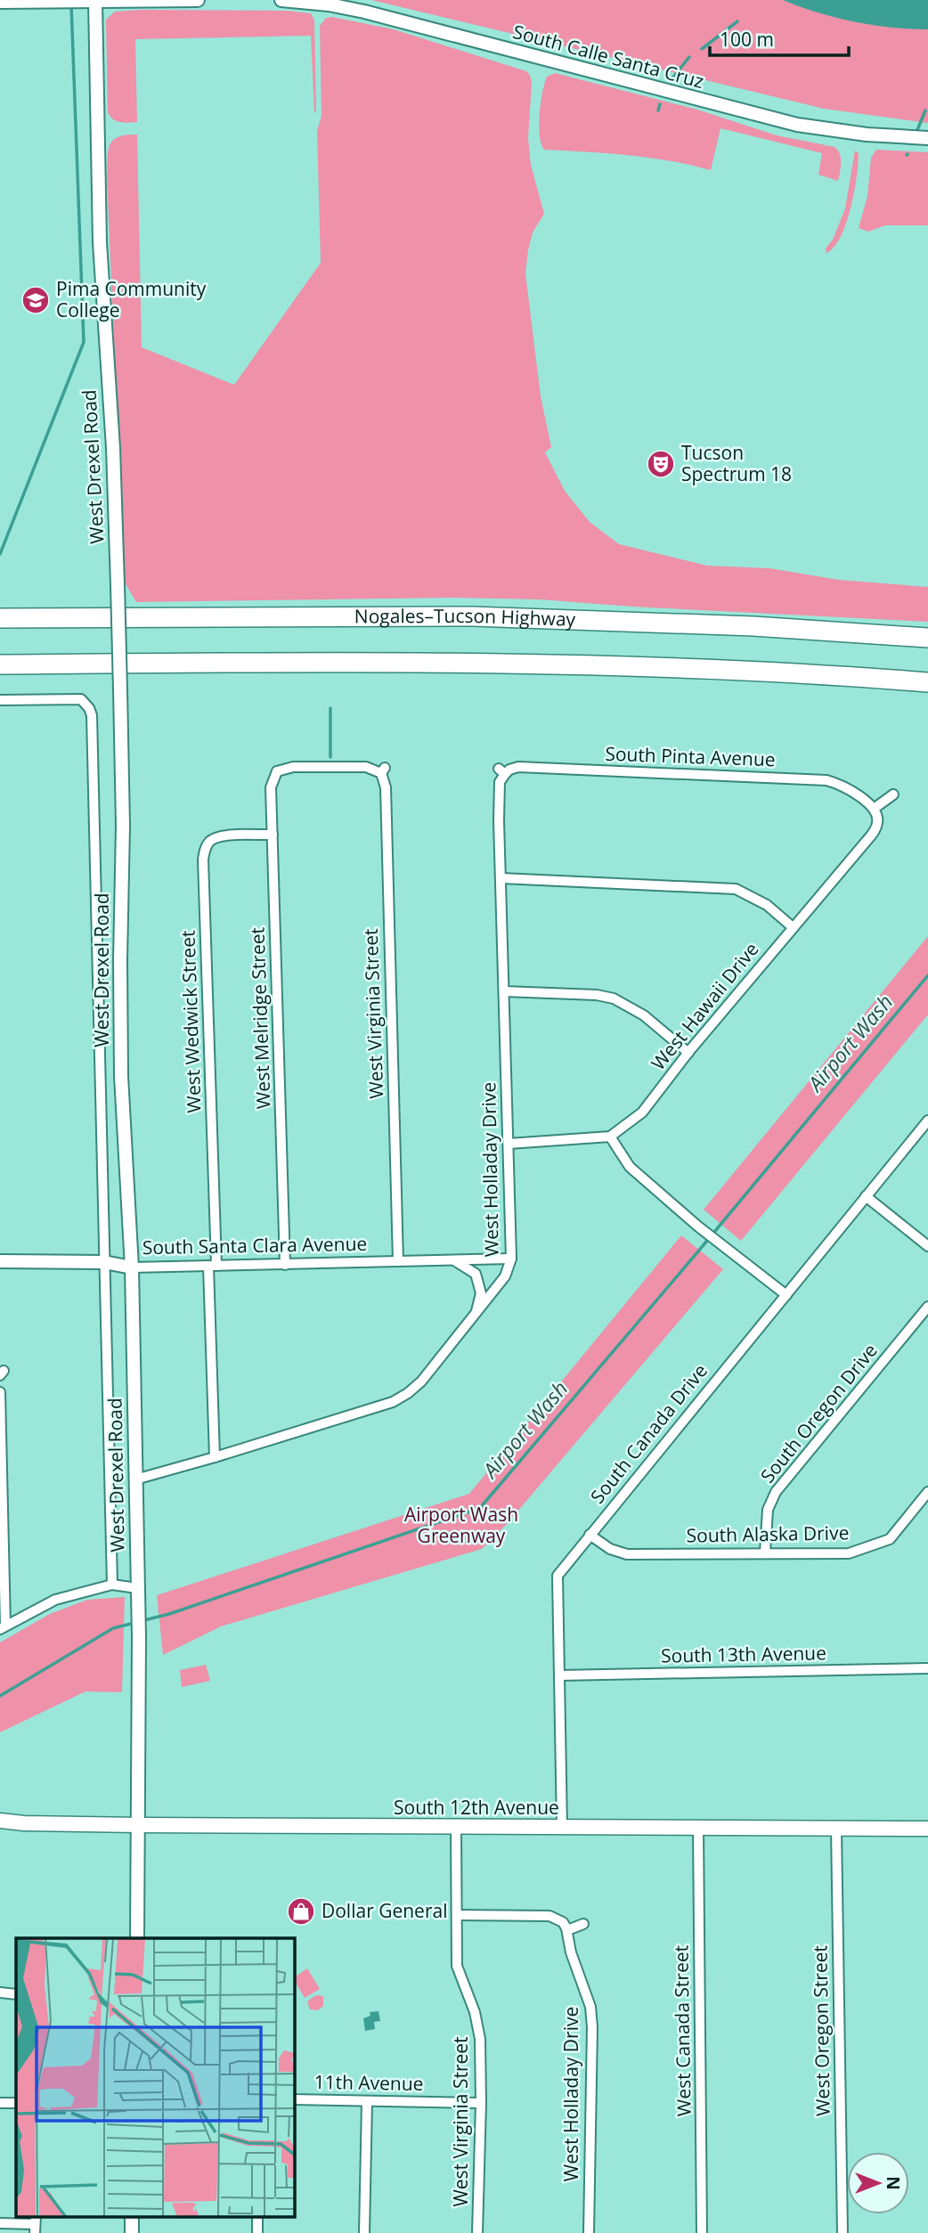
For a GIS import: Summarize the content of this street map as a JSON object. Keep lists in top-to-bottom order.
{
  "streets": {
    "highway": ["Nogales–Tucson Highway"],
    "main road": ["South 12th Avenue"],
    "street": [
      "South Calle Santa Cruz",
      "West Drexel Road",
      "South Pinta Avenue",
      "West Hawaii Drive",
      "West Virginia Street",
      "West Melridge Street",
      "West Wedwick Street",
      "West Holladay Drive",
      "South Santa Clara Avenue",
      "South Oregon Drive",
      "South Canada Drive",
      "South Alaska Drive",
      "South 13th Avenue",
      "West Canada Street",
      "West Oregon Street",
      "11th Avenue"
    ]
  },
  "crossings": [
    ["West Drexel Road", "West Holladay Drive"],
    ["West Drexel Road", "South Santa Clara Avenue"],
    ["West Drexel Road", "South 12th Avenue"],
    ["South Pinta Avenue", "West Hawaii Drive"],
    ["South Pinta Avenue", "West Holladay Drive"],
    ["West Virginia Street", "West Melridge Street"],
    ["West Virginia Street", "South Santa Clara Avenue"],
    ["West Virginia Street", "South 12th Avenue"],
    ["West Virginia Street", "11th Avenue"],
    ["West Melridge Street", "South Santa Clara Avenue"],
    ["West Wedwick Street", "West Holladay Drive"],
    ["West Wedwick Street", "South Santa Clara Avenue"],
    ["West Holladay Drive", "South Santa Clara Avenue"],
    ["South Oregon Drive", "South Alaska Drive"],
    ["South Canada Drive", "South Alaska Drive"],
    ["South Canada Drive", "South 13th Avenue"],
    ["South Canada Drive", "South 12th Avenue"],
    ["South 12th Avenue", "West Canada Street"],
    ["South 12th Avenue", "West Oregon Street"]
  ],
  "water": ["Airport Wash"],
  "parks": ["Airport Wash Greenway"],
  "places": {
    "school or university": ["Pima Community College"],
    "theatre": ["Tucson Spectrum 18"],
    "shop": ["Dollar General"]
  },
  "scale_bar": "100 m",
  "north": "right"
}
